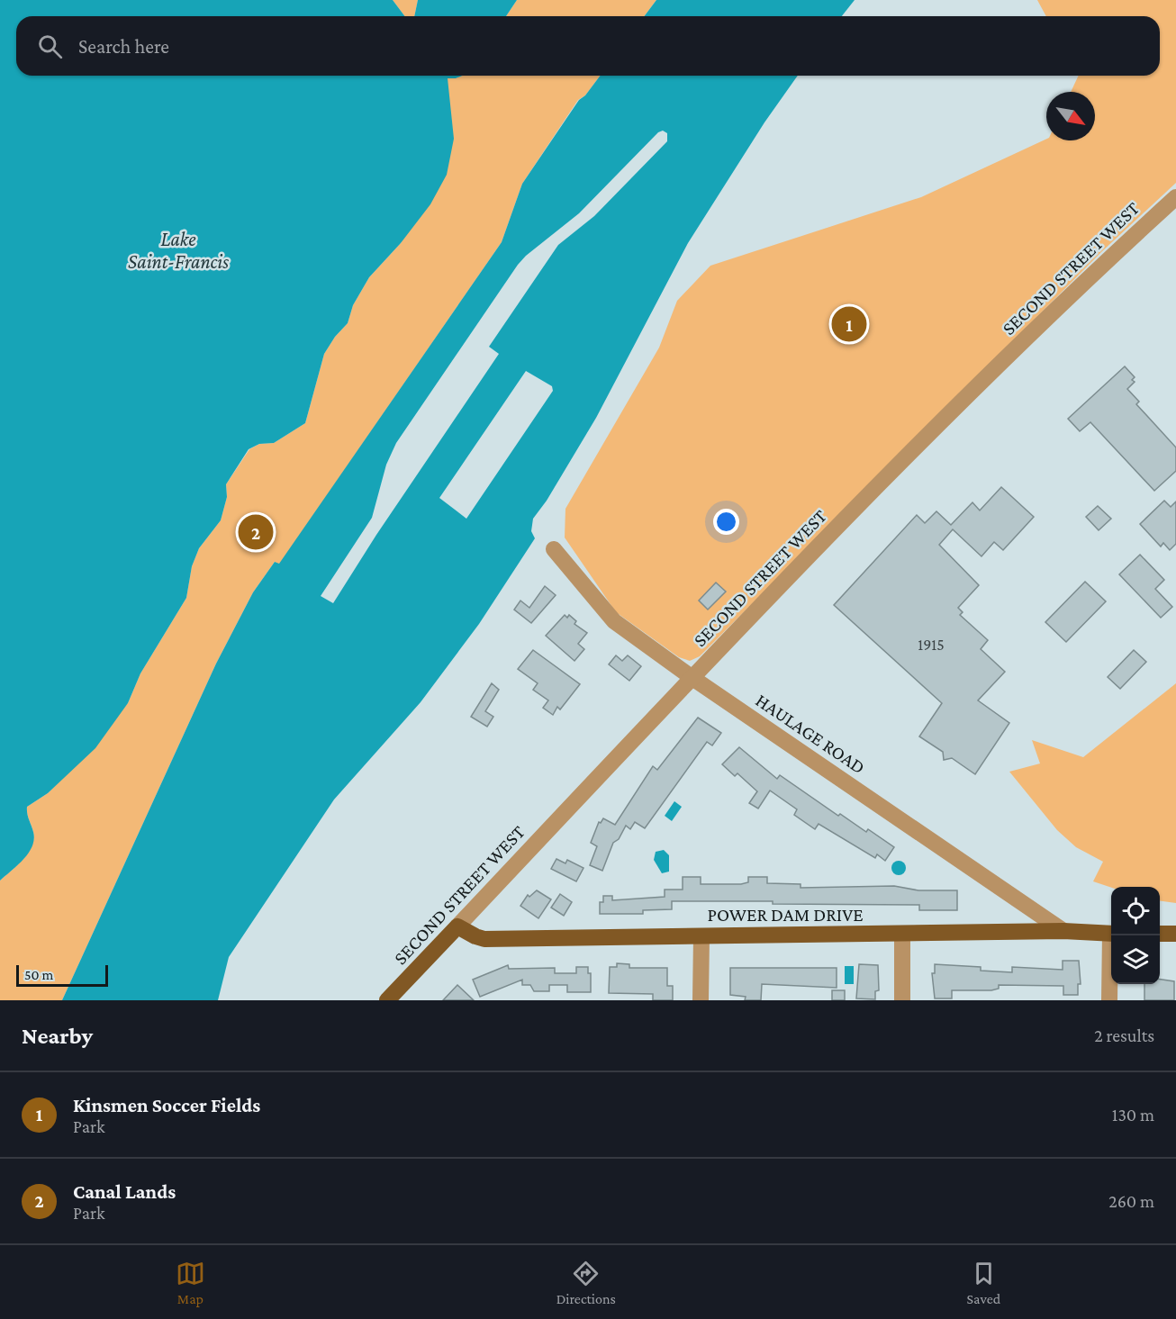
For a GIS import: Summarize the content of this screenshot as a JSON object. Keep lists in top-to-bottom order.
{
  "streets": {
    "main road": ["SECOND STREET WEST", "POWER DAM DRIVE"],
    "street": ["HAULAGE ROAD"]
  },
  "crossings": [
    ["SECOND STREET WEST", "HAULAGE ROAD"],
    ["SECOND STREET WEST", "POWER DAM DRIVE"],
    ["HAULAGE ROAD", "POWER DAM DRIVE"]
  ],
  "water": ["Lake Saint-Francis"],
  "house_numbers": ["1915"],
  "scale_bar": "50 m",
  "north": "bottom right",
  "page": {
    "search": "Search here",
    "pins": ["1", "2"],
    "scale": "50 m",
    "heading": ["Nearby", "2 results"],
    "list": [
      {
        "mark": "1",
        "name": "Kinsmen Soccer Fields",
        "note": "Park",
        "value": "130 m"
      },
      {
        "mark": "2",
        "name": "Canal Lands",
        "note": "Park",
        "value": "260 m"
      }
    ],
    "nav": ["Map", "Directions", "Saved"]
  }
}
